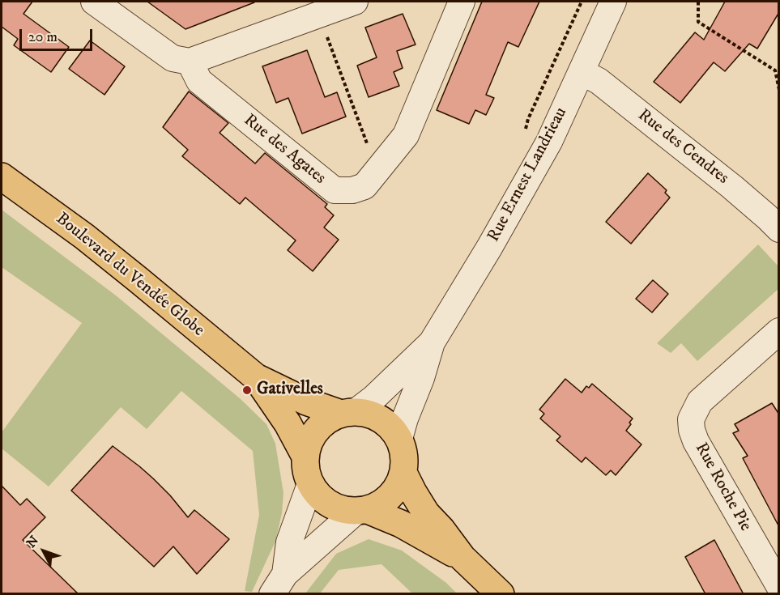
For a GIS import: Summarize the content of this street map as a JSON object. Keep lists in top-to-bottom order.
{
  "streets": {
    "main road": ["Boulevard du Vendée Globe"],
    "street": [
      "Rue des Cendres",
      "Rue des Agates",
      "Rue Ernest Landrieau",
      "Rue Roche Pie"
    ]
  },
  "crossings": [
    ["Rue des Cendres", "Rue Ernest Landrieau"],
    ["Rue Ernest Landrieau", "Boulevard du Vendée Globe"]
  ],
  "places": ["Gativelles"],
  "scale_bar": "20 m",
  "north": "top left"
}
